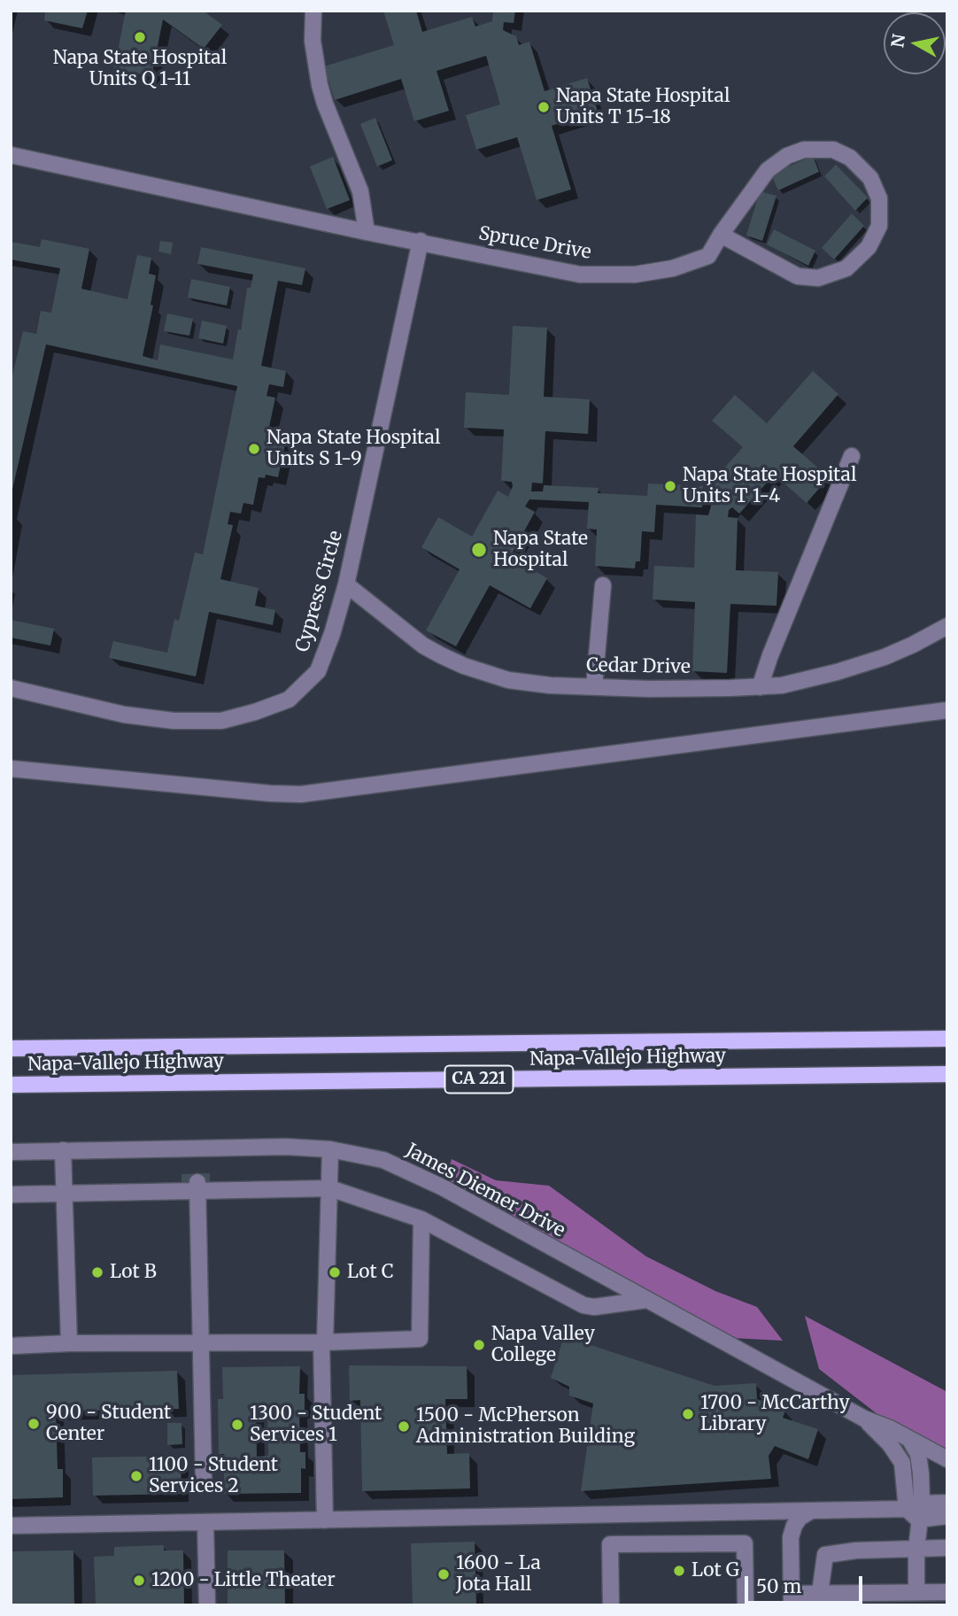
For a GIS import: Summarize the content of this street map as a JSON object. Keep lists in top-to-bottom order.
{
  "streets": {
    "main road": ["Napa-Vallejo Highway", "CA 221"],
    "street": [
      "Spruce Drive",
      "Cypress Circle",
      "Cedar Drive",
      "James Diemer Drive"
    ]
  },
  "crossings": [
    ["Spruce Drive", "Cypress Circle"],
    ["Cypress Circle", "Cedar Drive"]
  ],
  "places": [
    "Napa State Hospital Units Q 1-11",
    "Napa State Hospital Units T 15-18",
    "Napa State Hospital Units S 1-9",
    "Napa State Hospital Units T 1-4",
    "Napa State Hospital",
    "Lot B",
    "Lot C",
    "Napa Valley College",
    "1700 - McCarthy Library",
    "900 - Student Center",
    "1300 - Student Services 1",
    "1500 - McPherson Administration Building",
    "1100 - Student Services 2",
    "Lot G",
    "1600 - La Jota Hall",
    "1200 - Little Theater"
  ],
  "scale_bar": "50 m",
  "north": "left"
}
